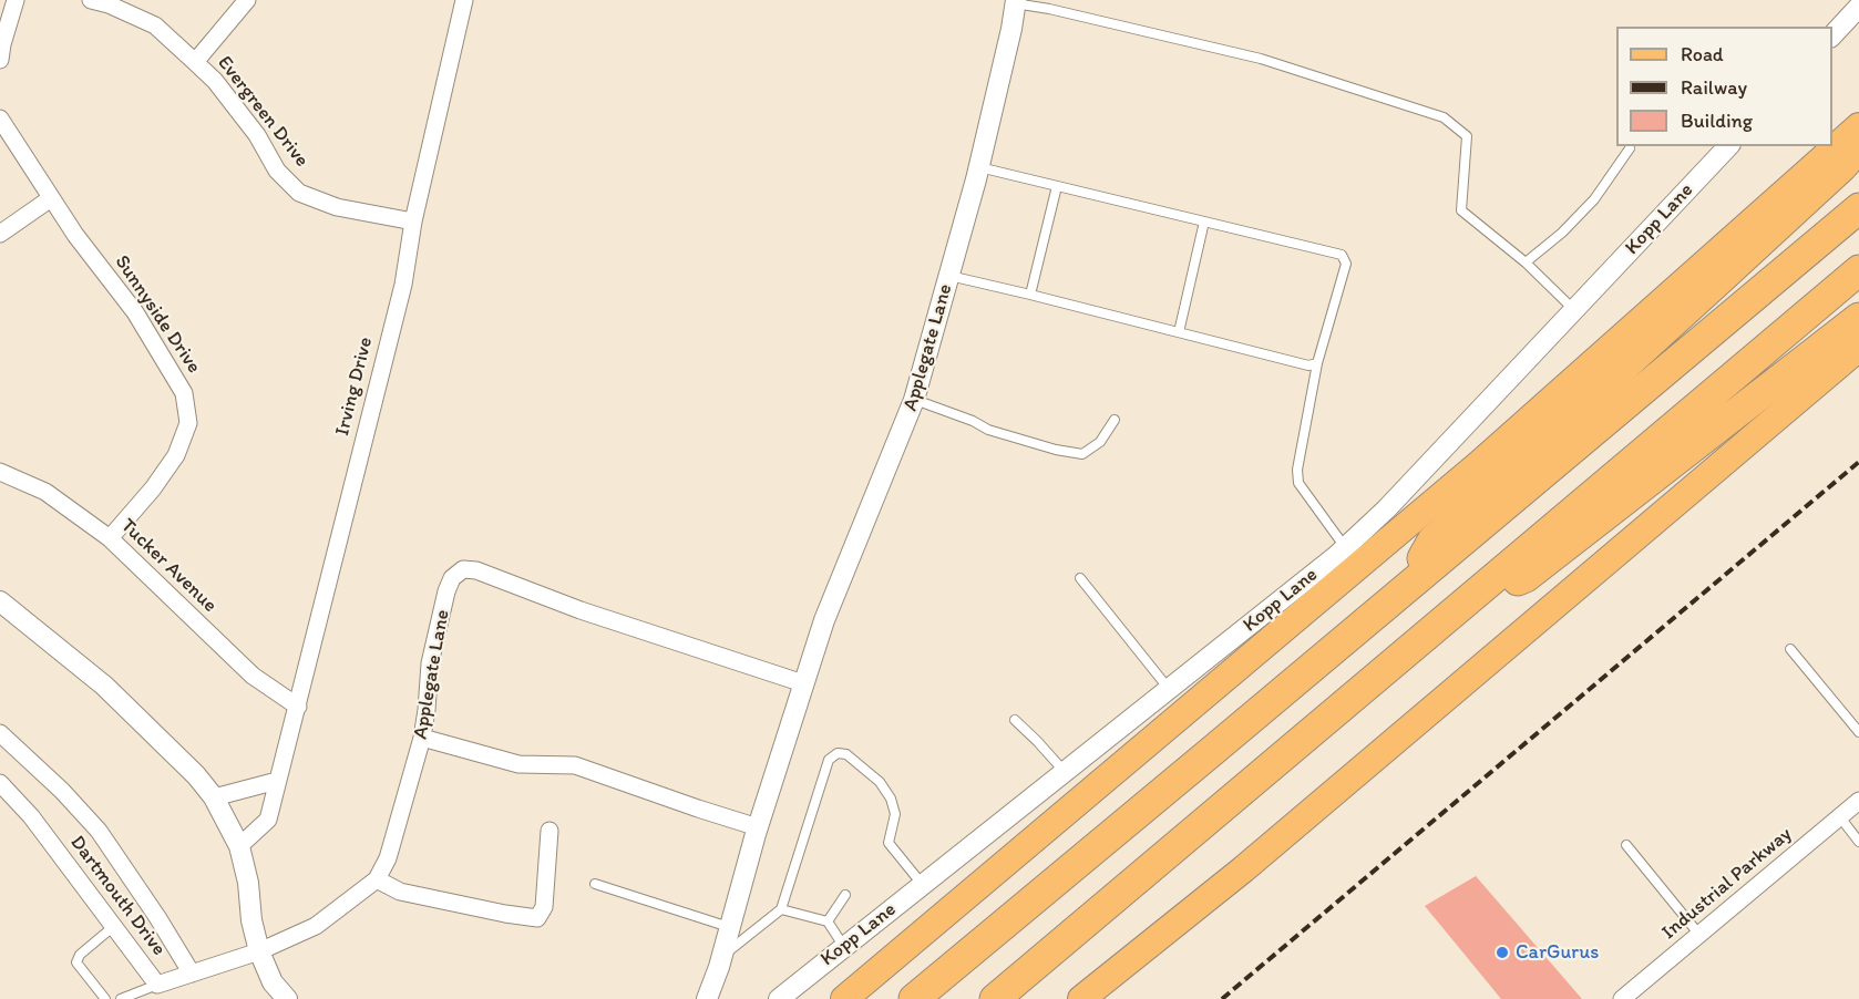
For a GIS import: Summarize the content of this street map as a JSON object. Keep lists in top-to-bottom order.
{
  "streets": {
    "street": [
      "Evergreen Drive",
      "Kopp Lane",
      "Sunnyside Drive",
      "Applegate Lane",
      "Irving Drive",
      "Tucker Avenue",
      "Industrial Parkway",
      "Dartmouth Drive"
    ]
  },
  "crossings": [
    ["Evergreen Drive", "Irving Drive"],
    ["Sunnyside Drive", "Tucker Avenue"],
    ["Applegate Lane", "Dartmouth Drive"],
    ["Irving Drive", "Tucker Avenue"]
  ],
  "places": ["CarGurus"],
  "legend": ["Road", "Railway", "Building"]
}
